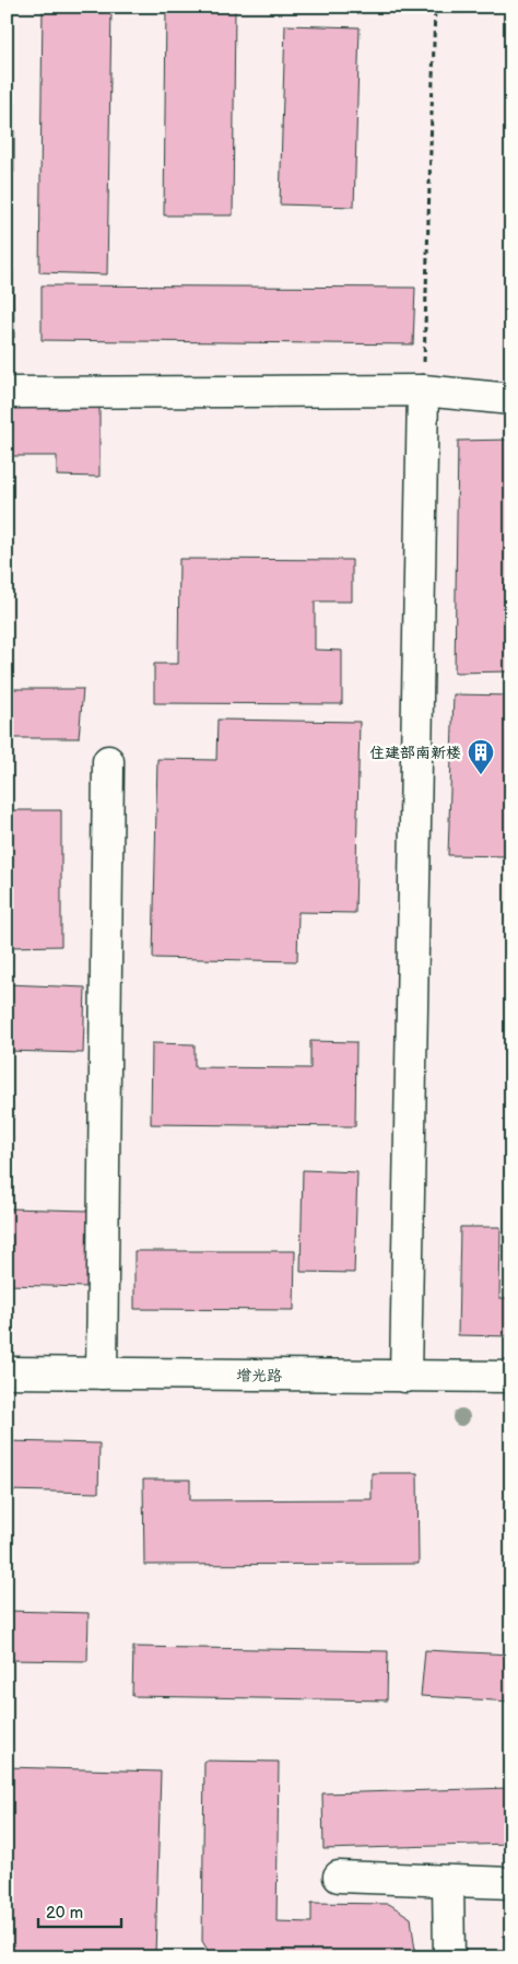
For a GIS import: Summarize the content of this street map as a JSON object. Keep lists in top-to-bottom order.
{
  "streets": {
    "street": ["增光路"]
  },
  "places": {
    "building": ["住建部南新楼"]
  },
  "scale_bar": "20 m"
}
